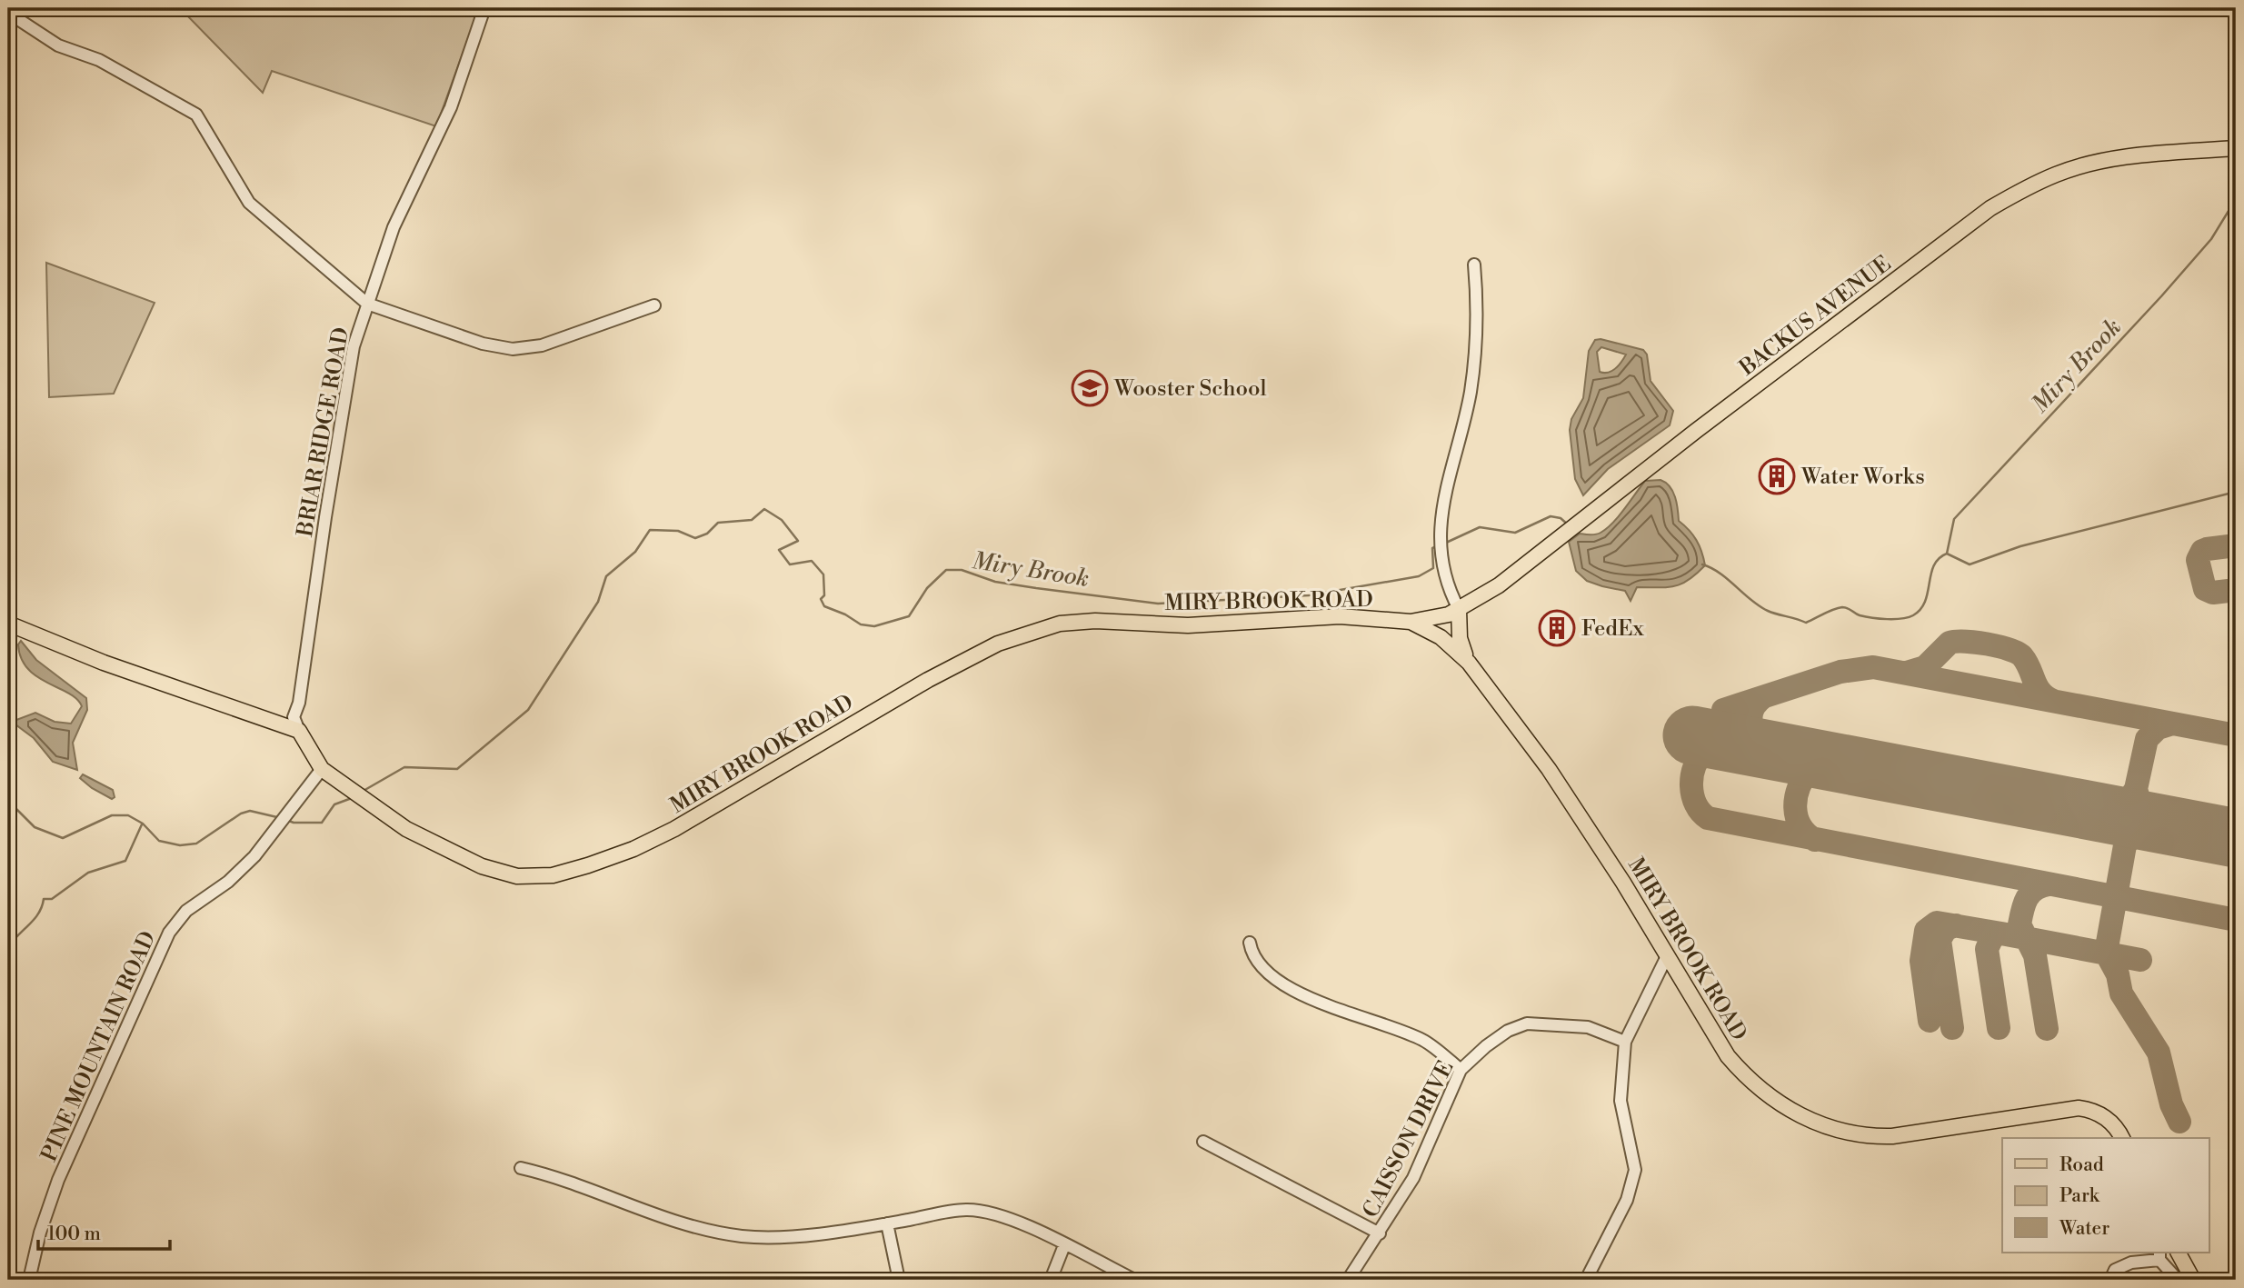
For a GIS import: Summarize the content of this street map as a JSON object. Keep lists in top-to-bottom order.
{
  "streets": {
    "main road": ["BACKUS AVENUE", "MIRY BROOK ROAD"],
    "street": ["BRIAR RIDGE ROAD", "PINE MOUNTAIN ROAD", "CAISSON DRIVE"]
  },
  "crossings": [
    ["BACKUS AVENUE", "MIRY BROOK ROAD"],
    ["BRIAR RIDGE ROAD", "MIRY BROOK ROAD"],
    ["MIRY BROOK ROAD", "PINE MOUNTAIN ROAD"]
  ],
  "water": ["Miry Brook"],
  "places": {
    "school or university": ["Wooster School"],
    "building": ["Water Works", "FedEx"]
  },
  "legend": ["Road", "Park", "Water"],
  "scale_bar": "100 m"
}
